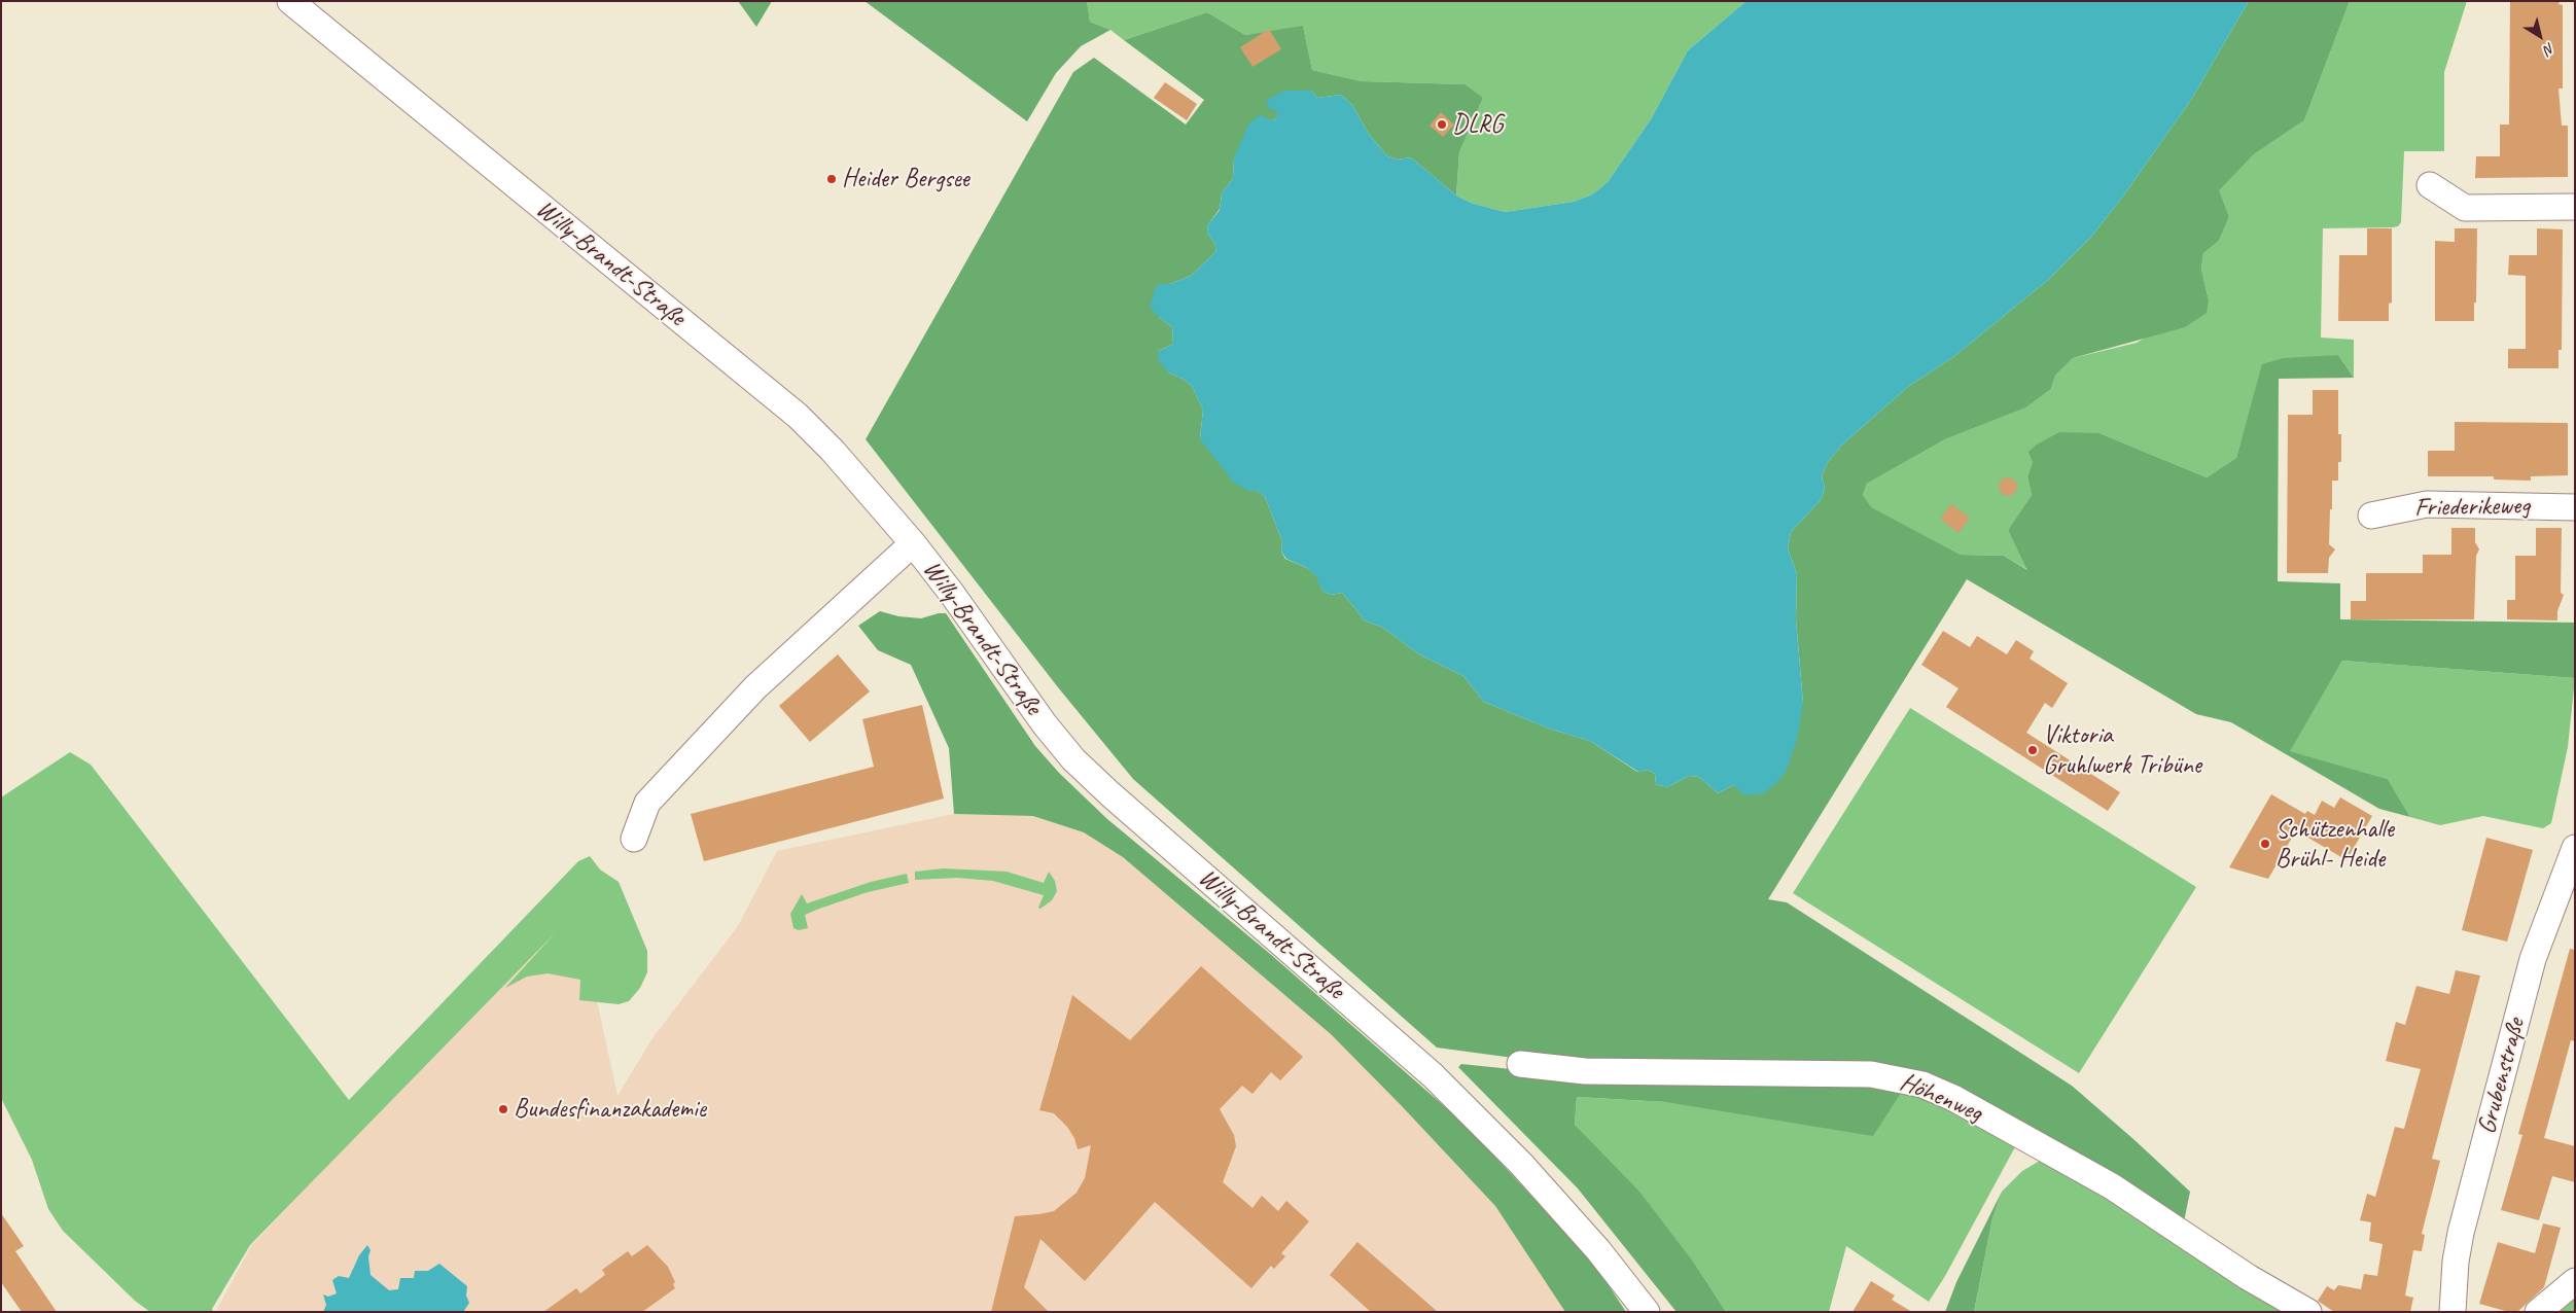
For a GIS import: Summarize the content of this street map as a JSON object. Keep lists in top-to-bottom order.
{
  "streets": {
    "street": [
      "Willy-Brandt-Straße",
      "Friederikeweg",
      "Grubenstraße",
      "Höhenweg"
    ]
  },
  "places": [
    "DLRG",
    "Heider Bergsee",
    "Viktoria Gruhlwerk Tribüne",
    "Schützenhalle Brühl- Heide",
    "Bundesfinanzakademie"
  ],
  "north": "bottom right"
}
